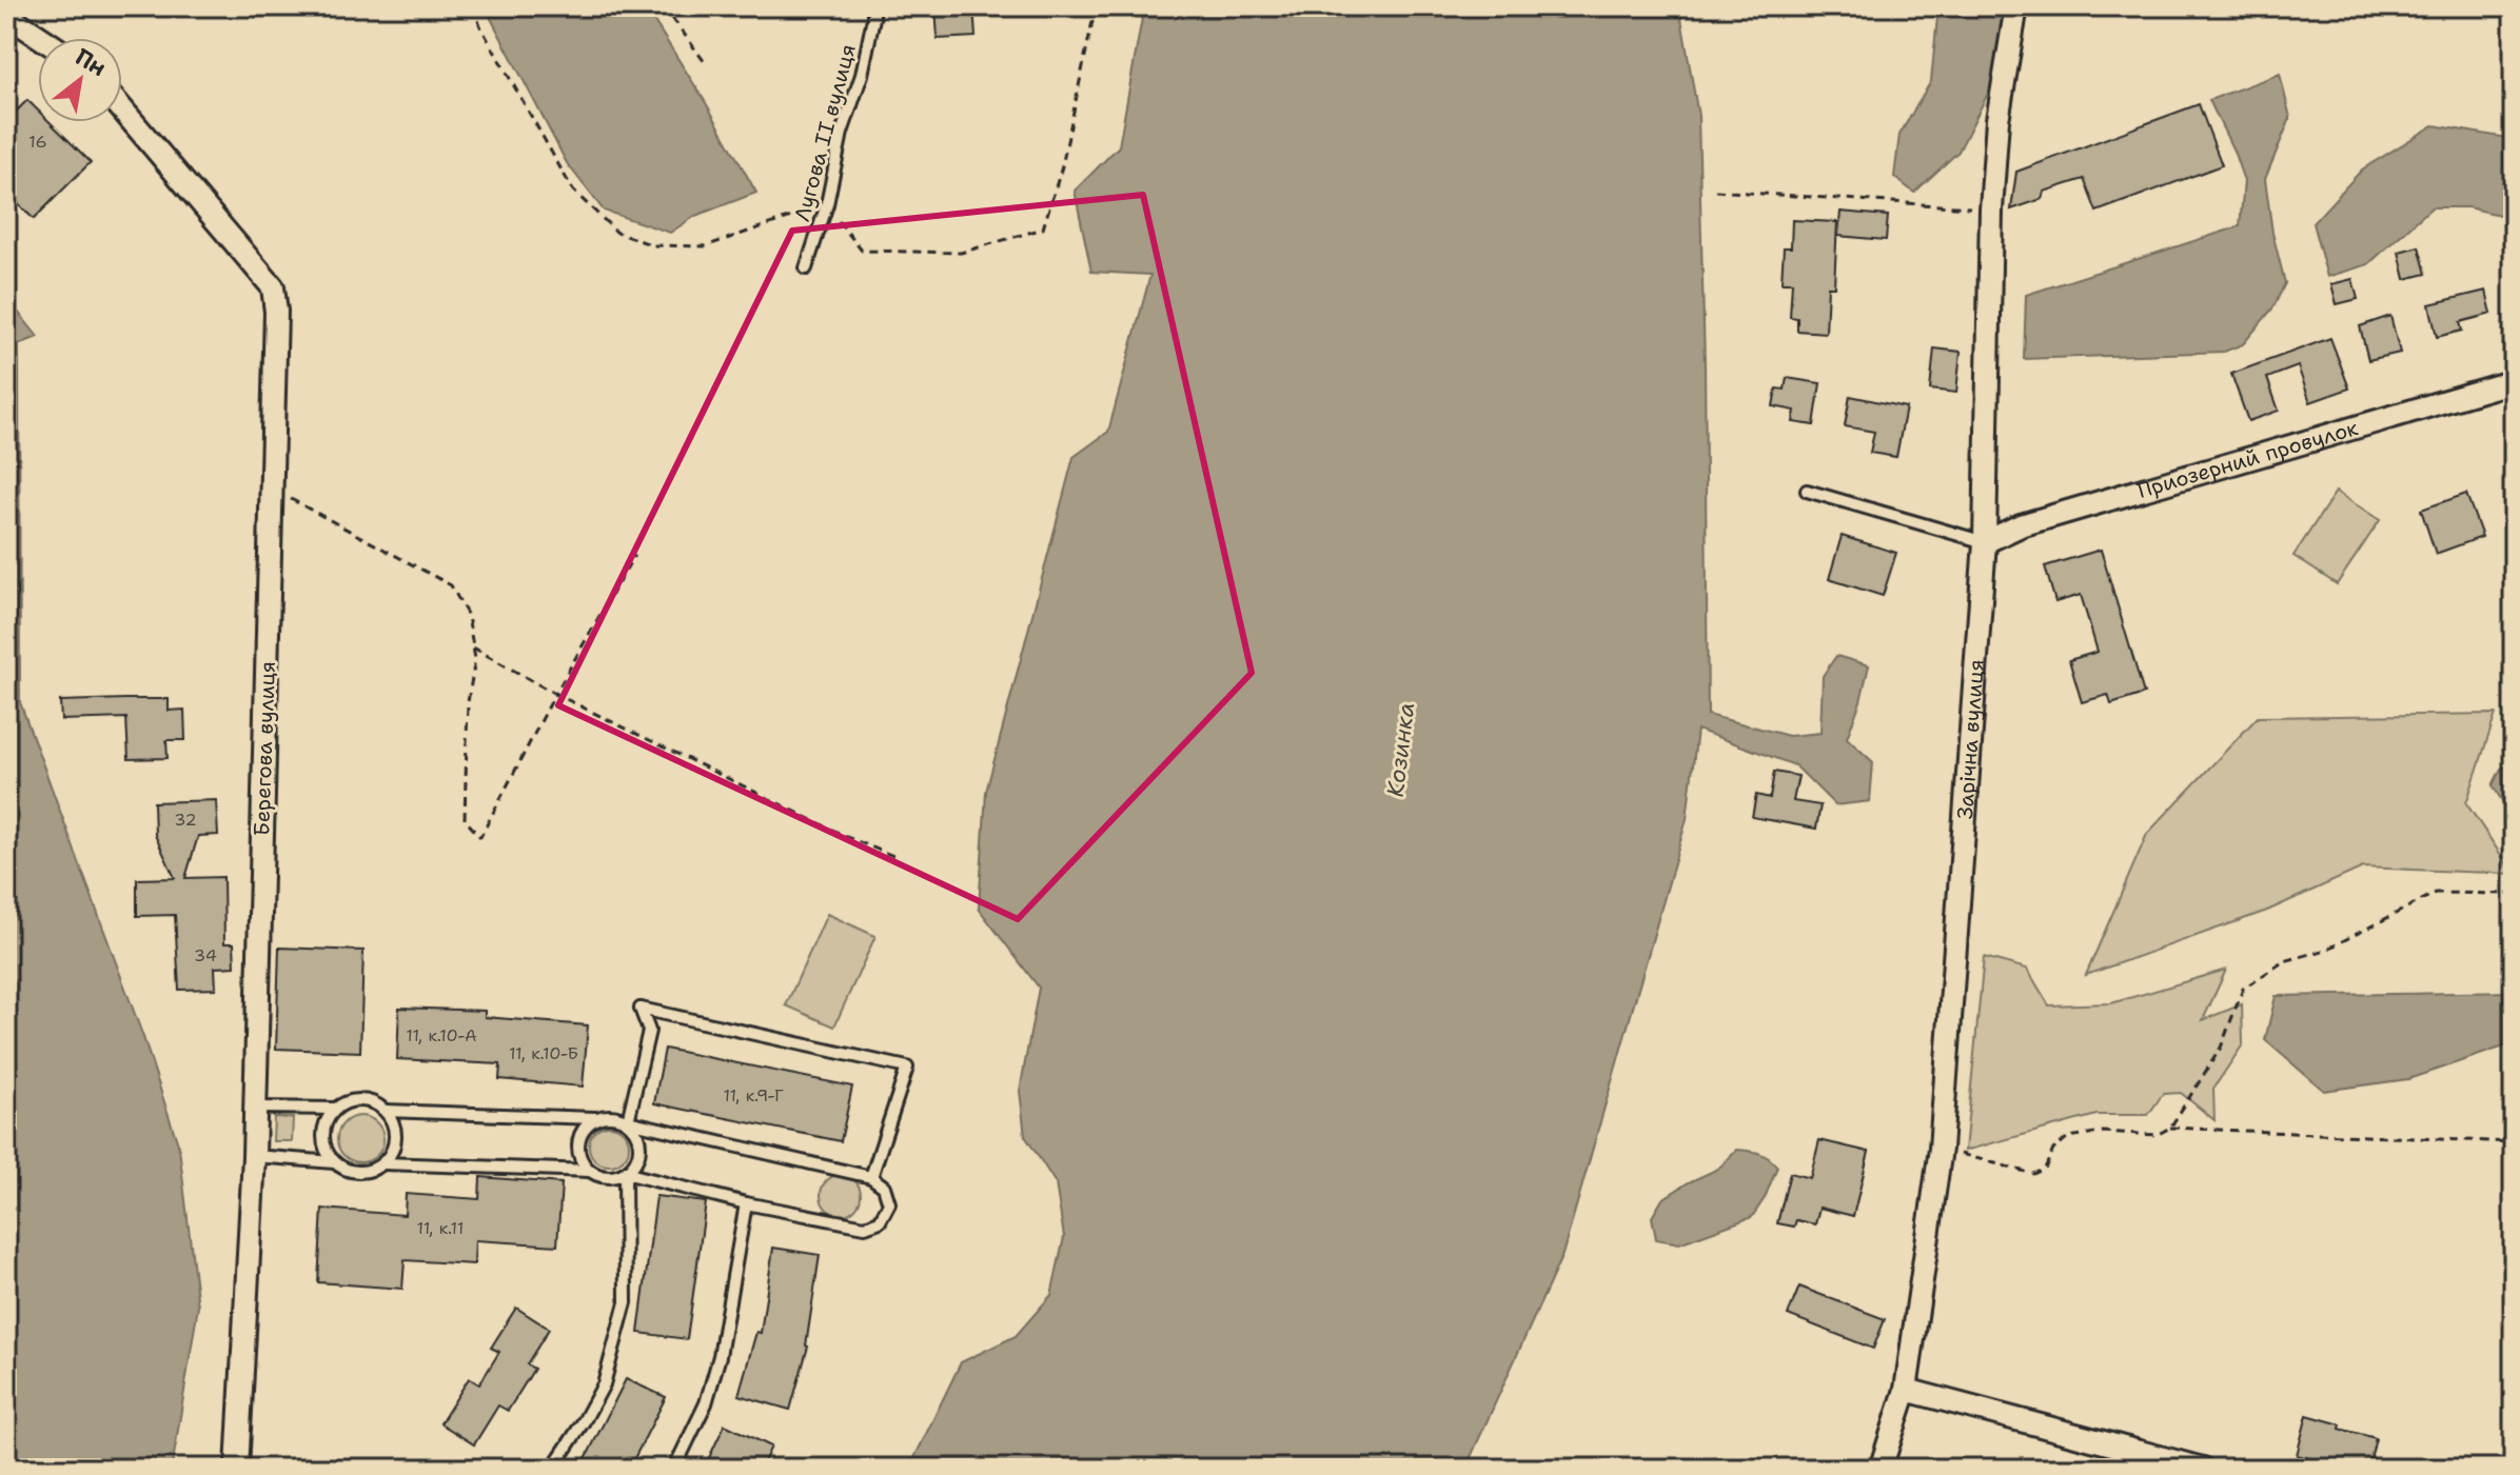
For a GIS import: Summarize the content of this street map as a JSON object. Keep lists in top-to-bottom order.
{
  "streets": {
    "street": ["Приозерний провулок", "Зарічна вулиця", "Берегова вулиця"],
    "lane": ["Лугова II вулиця"]
  },
  "crossings": [
    ["Приозерний провулок", "Зарічна вулиця"]
  ],
  "water": ["Козинка"],
  "house_numbers": [
    "16",
    "32",
    "34",
    "11, к.10-А",
    "11, к.10-Б",
    "11, к.9-Г",
    "11, к.11"
  ],
  "north": "top right"
}
